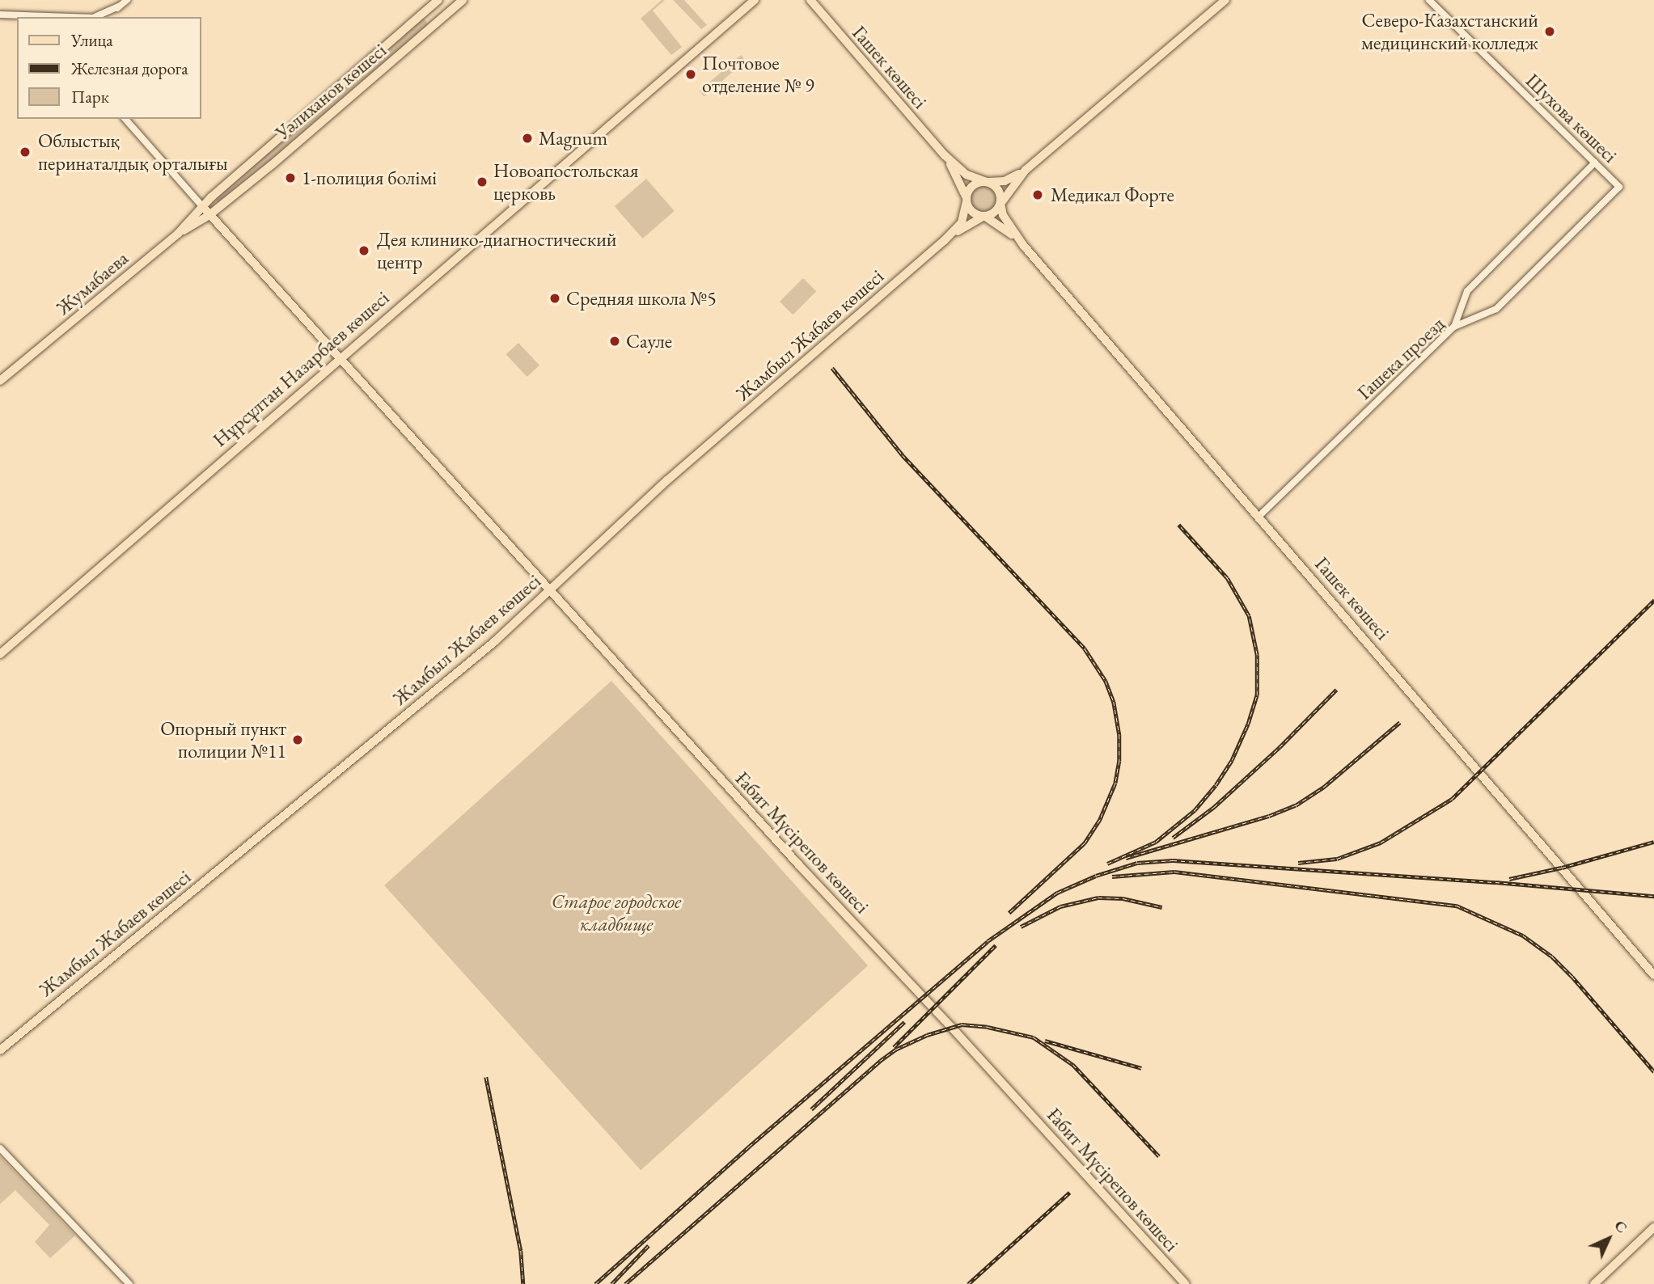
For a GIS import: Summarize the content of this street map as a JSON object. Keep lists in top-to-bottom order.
{
  "streets": {
    "main road": [
      "Гашек көшесі",
      "Уәлиханов көшесі",
      "Жумабаева",
      "Жамбыл Жабаев көшесі",
      "Нұрсұлтан Назарбаев көшесі",
      "Ғабит Мүсірепов көшесі"
    ],
    "street": ["Шухова көшесі", "Гашека проезд"]
  },
  "crossings": [
    ["Гашек көшесі", "Гашека проезд"],
    ["Уәлиханов көшесі", "Жумабаева"],
    ["Шухова көшесі", "Гашека проезд"],
    ["Жамбыл Жабаев көшесі", "Ғабит Мүсірепов көшесі"],
    ["Нұрсұлтан Назарбаев көшесі", "Ғабит Мүсірепов көшесі"]
  ],
  "parks": ["Старое городское кладбище"],
  "places": [
    "Северо-Казахстанский медицинский колледж",
    "Почтовое отделение № 9",
    "Magnum",
    "Облыстық перинаталдық орталығы",
    "1-полиция болiмi",
    "Новоапостольская церковь",
    "Медикал Форте",
    "Дея клинико-диагностический центр",
    "Средняя школа №5",
    "Сауле",
    "Опорный пункт полиции №11"
  ],
  "legend": ["Улица", "Железная дорога", "Парк"],
  "north": "top right"
}
